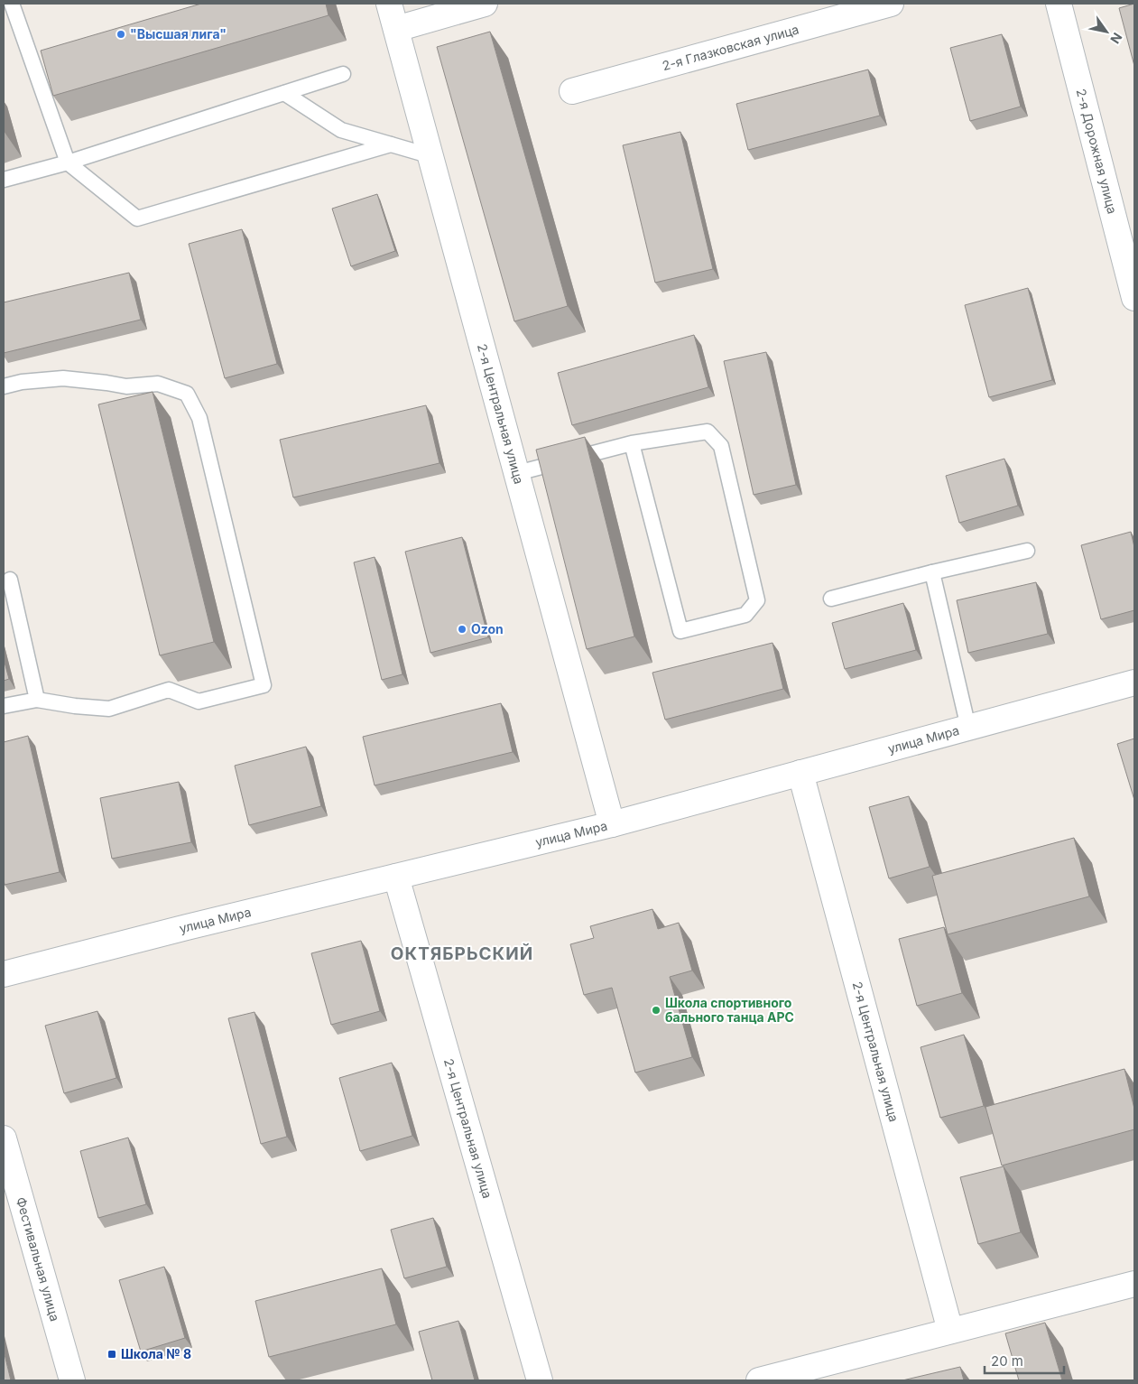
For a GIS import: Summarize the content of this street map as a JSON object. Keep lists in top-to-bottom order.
{
  "streets": {
    "street": [
      "2-я Глазковская улица",
      "2-я Дорожная улица",
      "2-я Центральная улица",
      "улица Мира",
      "Фестивальная улица"
    ]
  },
  "crossings": [
    ["2-я Центральная улица", "улица Мира"]
  ],
  "districts": ["ОКТЯБРЬСКИЙ"],
  "places": {
    "other": ["\"Высшая лига\"", "Ozon", "Школа спортивного бального танца АРС"],
    "transit": ["Школа № 8"]
  },
  "scale_bar": "20 m",
  "north": "bottom right"
}
